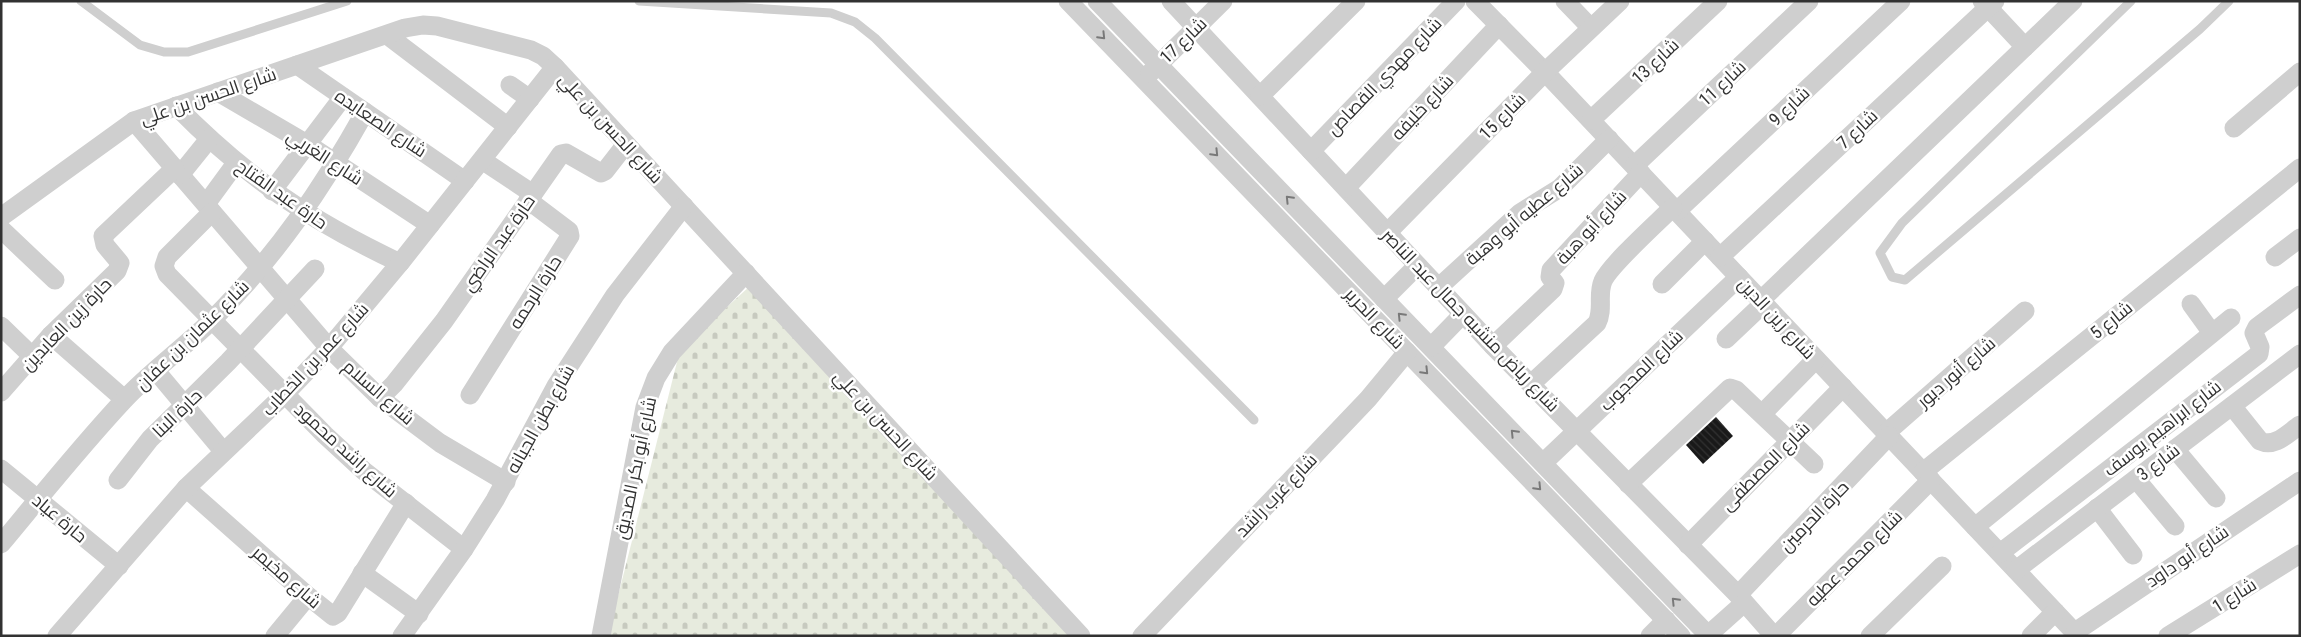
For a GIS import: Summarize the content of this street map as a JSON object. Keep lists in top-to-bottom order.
{
  "streets": {
    "street": [
      "شارع 17",
      "شارع 13",
      "شارع مهدي القصاص",
      "شارع 11",
      "شارع الحسن بن علي",
      "شارع 9",
      "شارع خليفه",
      "شارع 15",
      "شارع الصعايده",
      "شارع 7",
      "شارع الغربي",
      "حارة عبد الفتاح",
      "شارع عطيه أبو وهبة",
      "شارع أبو هبة",
      "حارة عبد الراضي",
      "حارة الرحمه",
      "شارع الحرير",
      "شارع زين الدين",
      "شارع رياض منشيه جمال عبد الناصر",
      "شارع 5",
      "حارة زين العابدين",
      "شارع عثمان بن عفان",
      "شارع عمر بن الخطاب",
      "شارع المحجوب",
      "شارع أنور دبور",
      "شارع السلام",
      "حارة البنا",
      "شارع بطن الجبانه",
      "شارع ابراهيم يوسف",
      "شارع راشد محمود",
      "شارع 3",
      "شارع المصطفى",
      "شارع أبو بكر الصديق",
      "شارع غرب راشد",
      "حارة الحرمين",
      "حارة عياد",
      "شارع أبو داود",
      "شارع محمد عطيه",
      "شارع مخيمر",
      "شارع 1"
    ]
  },
  "crossings": [
    ["شارع 17", "شارع الحرير"],
    ["شارع 17", "شارع رياض منشيه جمال عبد الناصر"],
    ["شارع 13", "شارع زين الدين"],
    ["شارع مهدي القصاص", "شارع رياض منشيه جمال عبد الناصر"],
    ["شارع 11", "شارع أبو هبة"],
    ["شارع 11", "شارع زين الدين"],
    ["شارع الحسن بن علي", "شارع الصعايده"],
    ["شارع الحسن بن علي", "شارع الغربي"],
    ["شارع الحسن بن علي", "حارة عبد الفتاح"],
    ["شارع الحسن بن علي", "حارة عبد الراضي"],
    ["شارع الحسن بن علي", "شارع عمر بن الخطاب"],
    ["شارع الحسن بن علي", "شارع السلام"],
    ["شارع الحسن بن علي", "شارع بطن الجبانه"],
    ["شارع الحسن بن علي", "شارع أبو بكر الصديق"],
    ["شارع 9", "شارع زين الدين"],
    ["شارع خليفه", "شارع زين الدين"],
    ["شارع خليفه", "شارع رياض منشيه جمال عبد الناصر"],
    ["شارع 15", "شارع زين الدين"],
    ["شارع 15", "شارع رياض منشيه جمال عبد الناصر"],
    ["شارع الصعايده", "شارع عثمان بن عفان"],
    ["شارع الصعايده", "شارع عمر بن الخطاب"],
    ["شارع 7", "شارع زين الدين"],
    ["شارع الغربي", "شارع عثمان بن عفان"],
    ["شارع الغربي", "شارع عمر بن الخطاب"],
    ["حارة عبد الفتاح", "شارع عثمان بن عفان"],
    ["حارة عبد الفتاح", "شارع عمر بن الخطاب"],
    ["شارع عطيه أبو وهبة", "شارع زين الدين"],
    ["شارع عطيه أبو وهبة", "شارع رياض منشيه جمال عبد الناصر"],
    ["شارع أبو هبة", "شارع زين الدين"],
    ["شارع أبو هبة", "شارع رياض منشيه جمال عبد الناصر"],
    ["حارة عبد الراضي", "حارة الرحمه"],
    ["حارة عبد الراضي", "شارع السلام"],
    ["شارع الحرير", "شارع المحجوب"],
    ["شارع الحرير", "شارع غرب راشد"],
    ["شارع الحرير", "حارة الحرمين"],
    ["شارع زين الدين", "شارع 5"],
    ["شارع زين الدين", "شارع المحجوب"],
    ["شارع زين الدين", "شارع أنور دبور"],
    ["شارع زين الدين", "شارع ابراهيم يوسف"],
    ["شارع زين الدين", "شارع 3"],
    ["شارع زين الدين", "شارع المصطفى"],
    ["شارع زين الدين", "حارة الحرمين"],
    ["شارع زين الدين", "شارع أبو داود"],
    ["شارع زين الدين", "شارع محمد عطيه"],
    ["شارع رياض منشيه جمال عبد الناصر", "شارع المحجوب"],
    ["شارع رياض منشيه جمال عبد الناصر", "شارع المصطفى"],
    ["شارع رياض منشيه جمال عبد الناصر", "حارة الحرمين"],
    ["شارع رياض منشيه جمال عبد الناصر", "شارع محمد عطيه"],
    ["شارع 5", "شارع محمد عطيه"],
    ["حارة زين العابدين", "شارع السلام"],
    ["شارع عثمان بن عفان", "شارع السلام"],
    ["شارع عثمان بن عفان", "شارع راشد محمود"],
    ["شارع عثمان بن عفان", "حارة عياد"],
    ["شارع عمر بن الخطاب", "شارع السلام"],
    ["شارع عمر بن الخطاب", "شارع راشد محمود"],
    ["شارع عمر بن الخطاب", "حارة عياد"],
    ["شارع عمر بن الخطاب", "شارع مخيمر"],
    ["شارع أنور دبور", "حارة الحرمين"],
    ["شارع السلام", "حارة البنا"],
    ["شارع السلام", "شارع بطن الجبانه"],
    ["شارع السلام", "شارع راشد محمود"],
    ["حارة البنا", "شارع راشد محمود"],
    ["شارع بطن الجبانه", "شارع راشد محمود"],
    ["شارع راشد محمود", "شارع مخيمر"]
  ]
}
